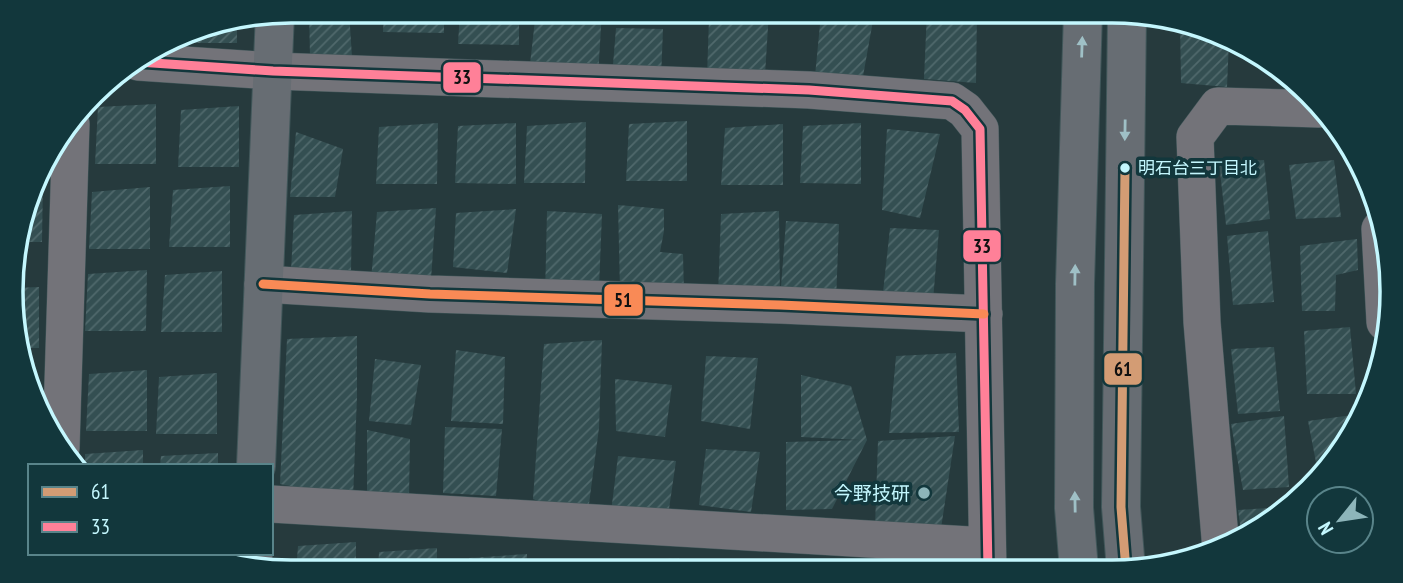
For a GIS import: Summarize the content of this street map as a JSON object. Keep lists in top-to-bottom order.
{
  "places": ["明石台三丁目北", "今野技研"],
  "lines": ["transit line 33", "transit line 61", "transit line 51"],
  "legend": ["61", "33"],
  "north": "bottom left"
}
